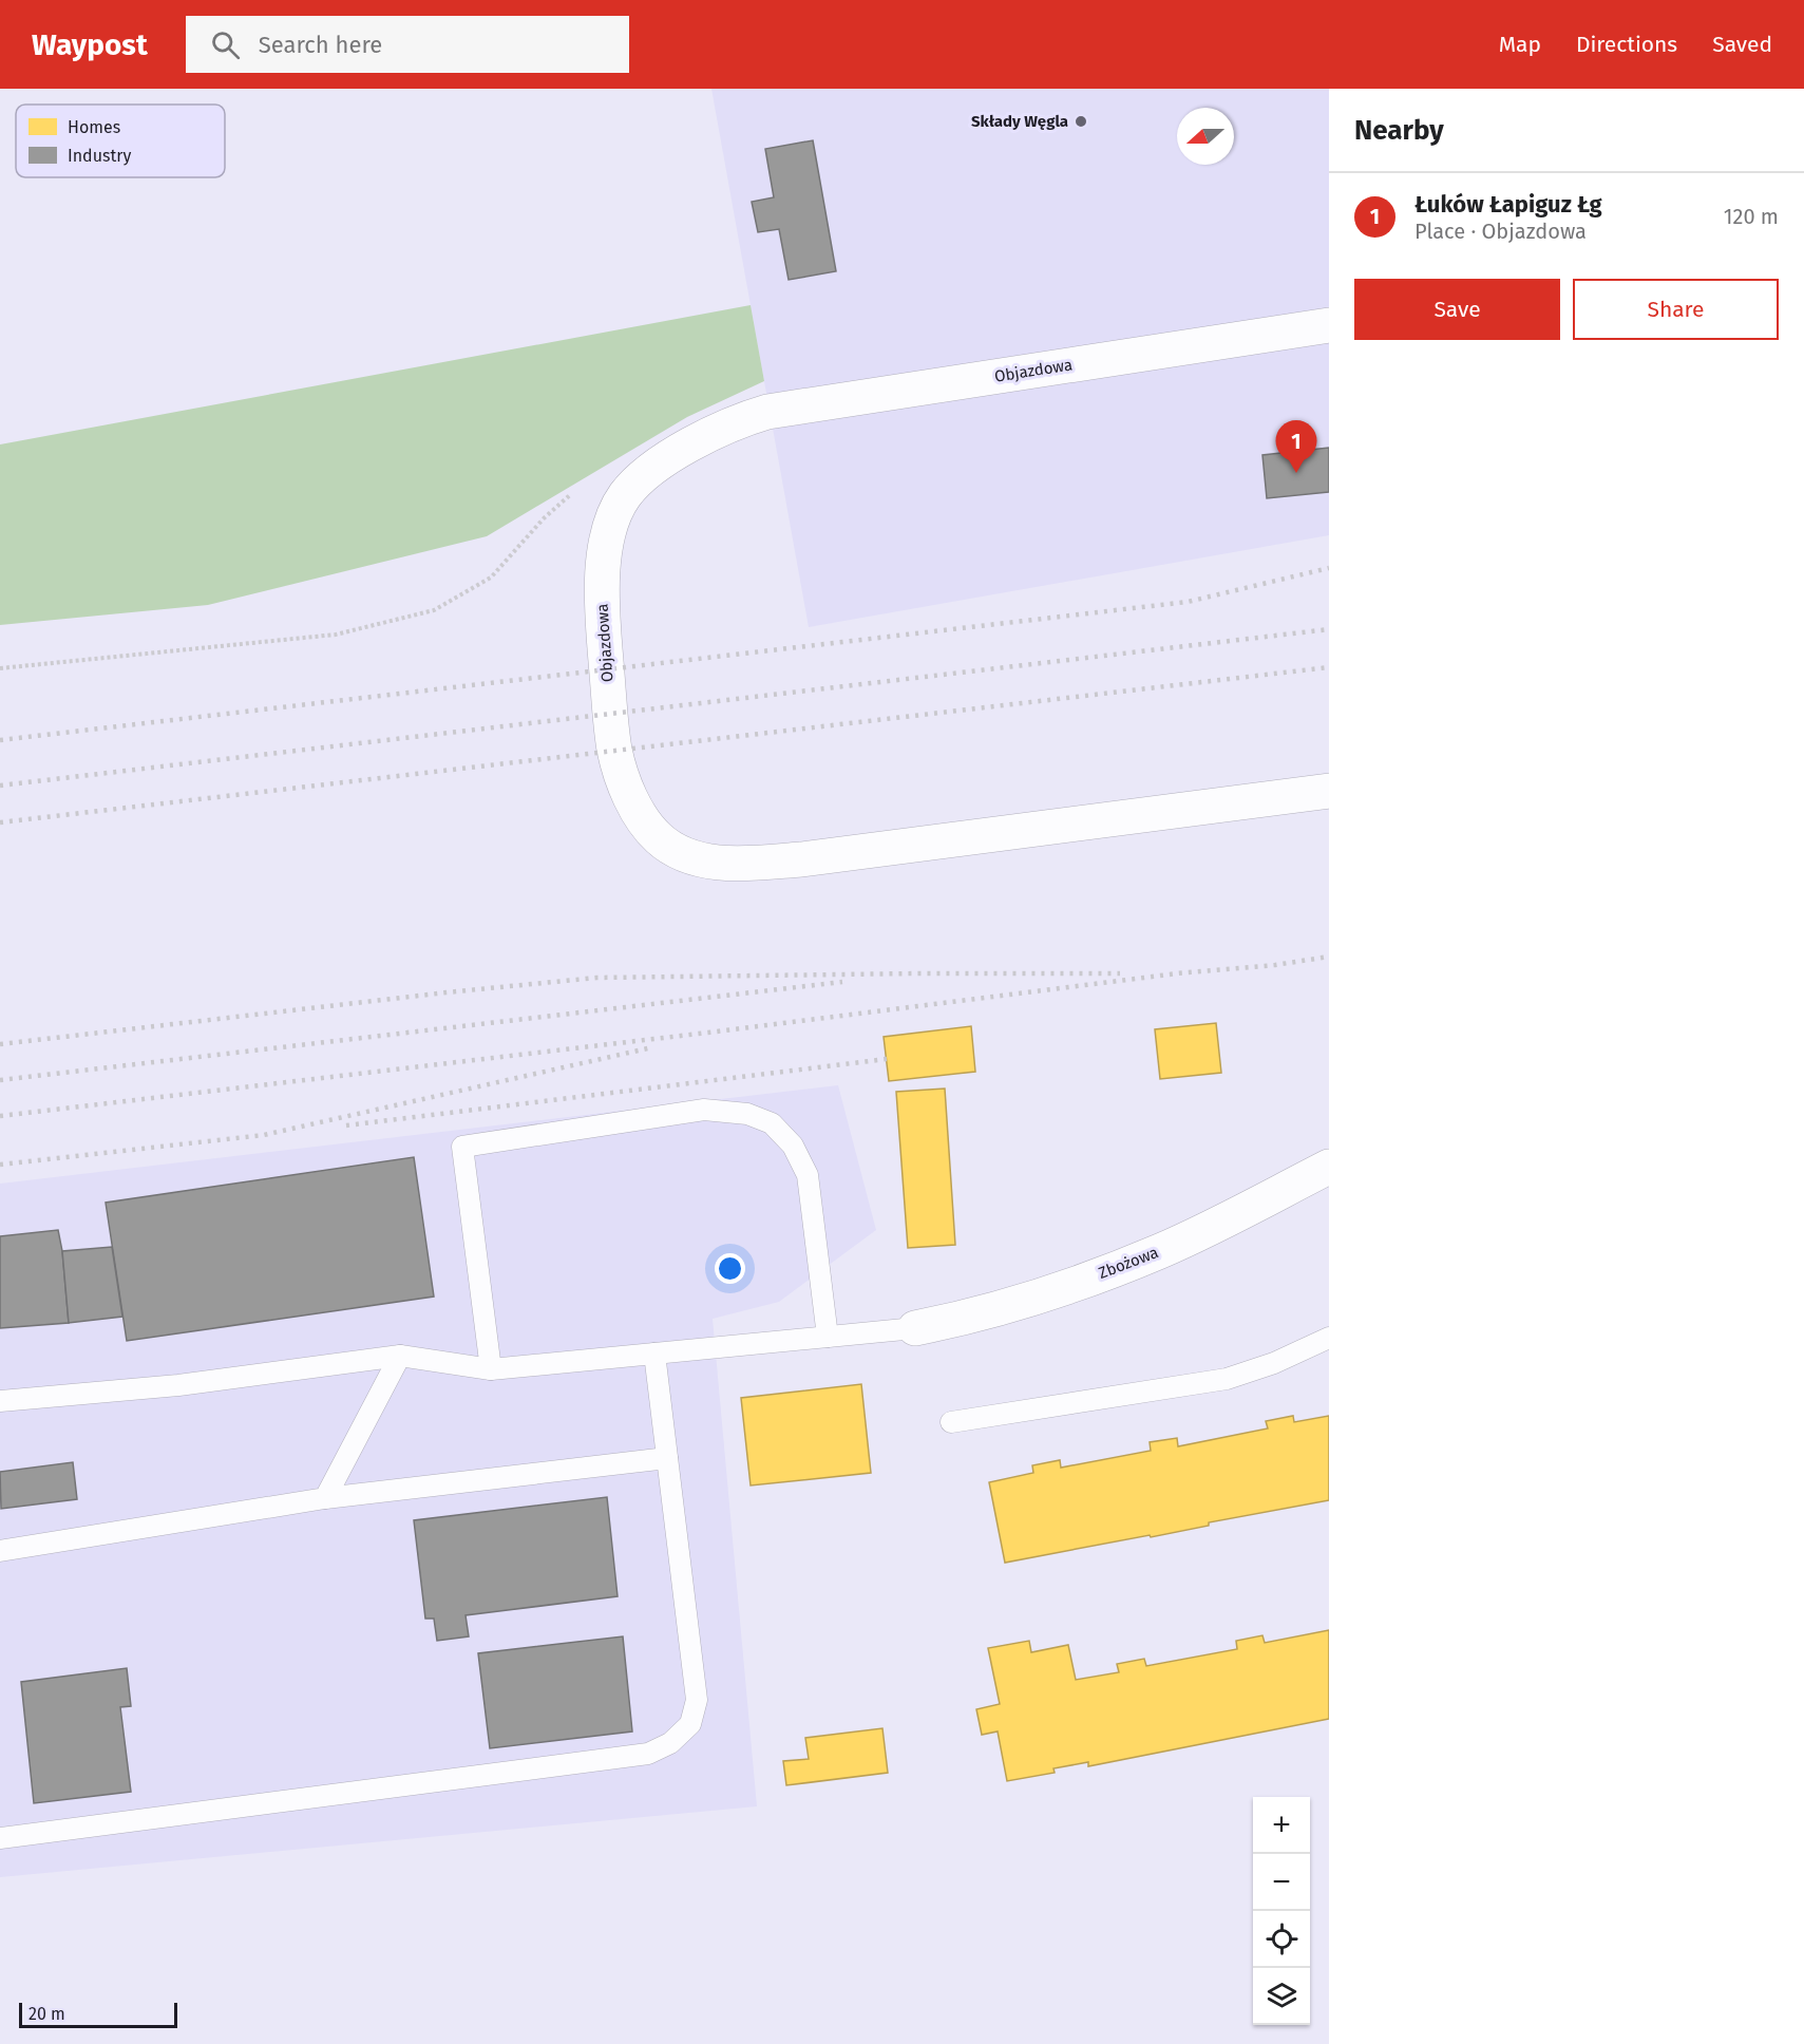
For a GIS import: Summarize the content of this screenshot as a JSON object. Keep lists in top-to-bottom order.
{
  "streets": {
    "street": ["Objazdowa", "Zbożowa"]
  },
  "places": ["Składy Węgla"],
  "legend": ["Homes", "Industry"],
  "scale_bar": "20 m",
  "north": "left",
  "page": {
    "header": "Waypost",
    "search": "Search here",
    "nav": ["Map", "Directions", "Saved"],
    "heading": "Nearby",
    "list": [
      {
        "mark": "1",
        "name": "Łuków Łapiguz Łg",
        "note": "Place · Objazdowa",
        "value": "120 m"
      }
    ],
    "buttons": ["Save", "Share"],
    "pins": "1",
    "map_buttons": ["+", "−"],
    "scale": "20 m"
  }
}
